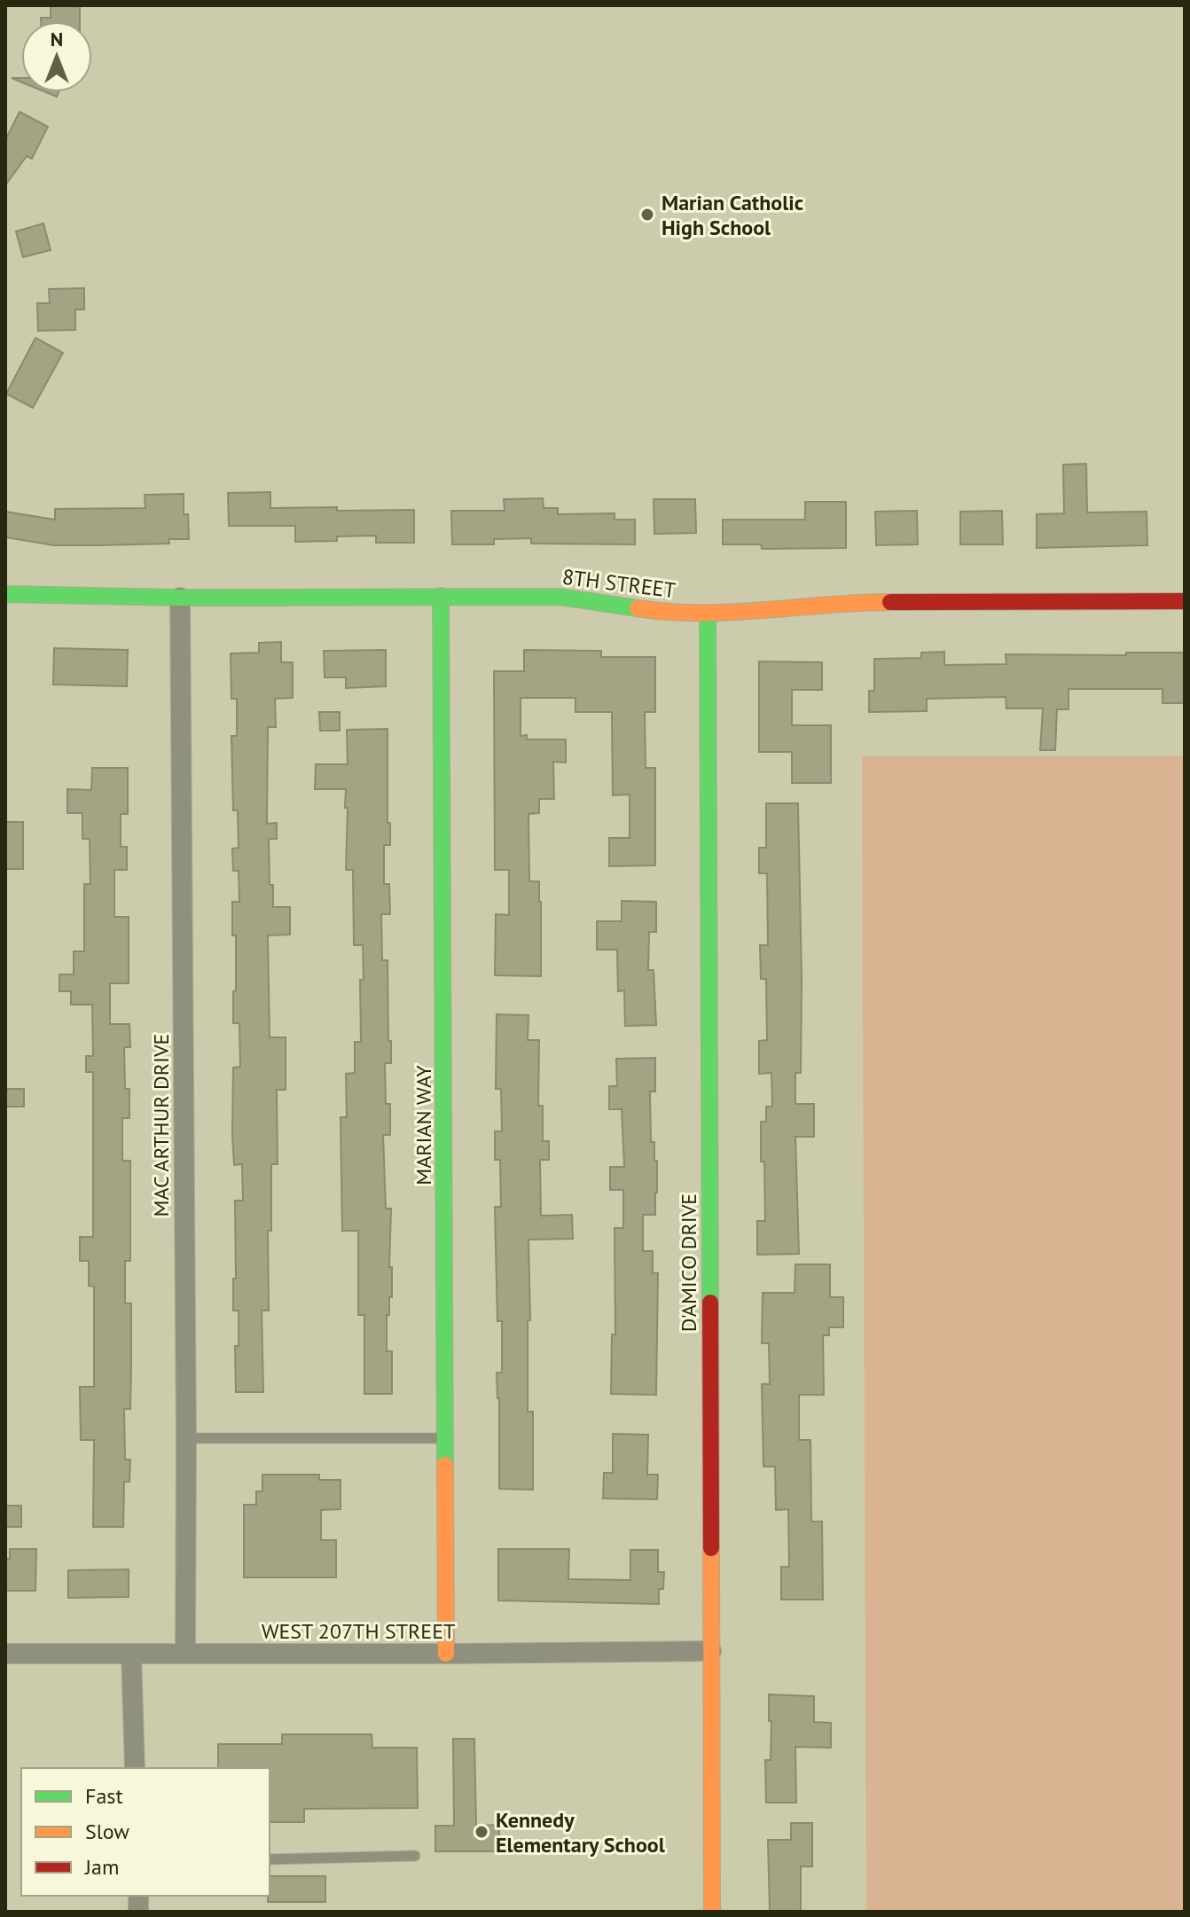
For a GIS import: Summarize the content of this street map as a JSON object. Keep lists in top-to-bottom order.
{
  "streets": {
    "street": [
      "8TH STREET",
      "MAC ARTHUR DRIVE",
      "MARIAN WAY",
      "D'AMICO DRIVE",
      "WEST 207TH STREET"
    ]
  },
  "crossings": [
    ["8TH STREET", "MAC ARTHUR DRIVE"],
    ["8TH STREET", "MARIAN WAY"],
    ["8TH STREET", "D'AMICO DRIVE"],
    ["MAC ARTHUR DRIVE", "WEST 207TH STREET"],
    ["MARIAN WAY", "WEST 207TH STREET"],
    ["D'AMICO DRIVE", "WEST 207TH STREET"]
  ],
  "places": ["Marian Catholic High School", "Kennedy Elementary School"],
  "legend": ["Fast", "Slow", "Jam"],
  "north": "top"
}
